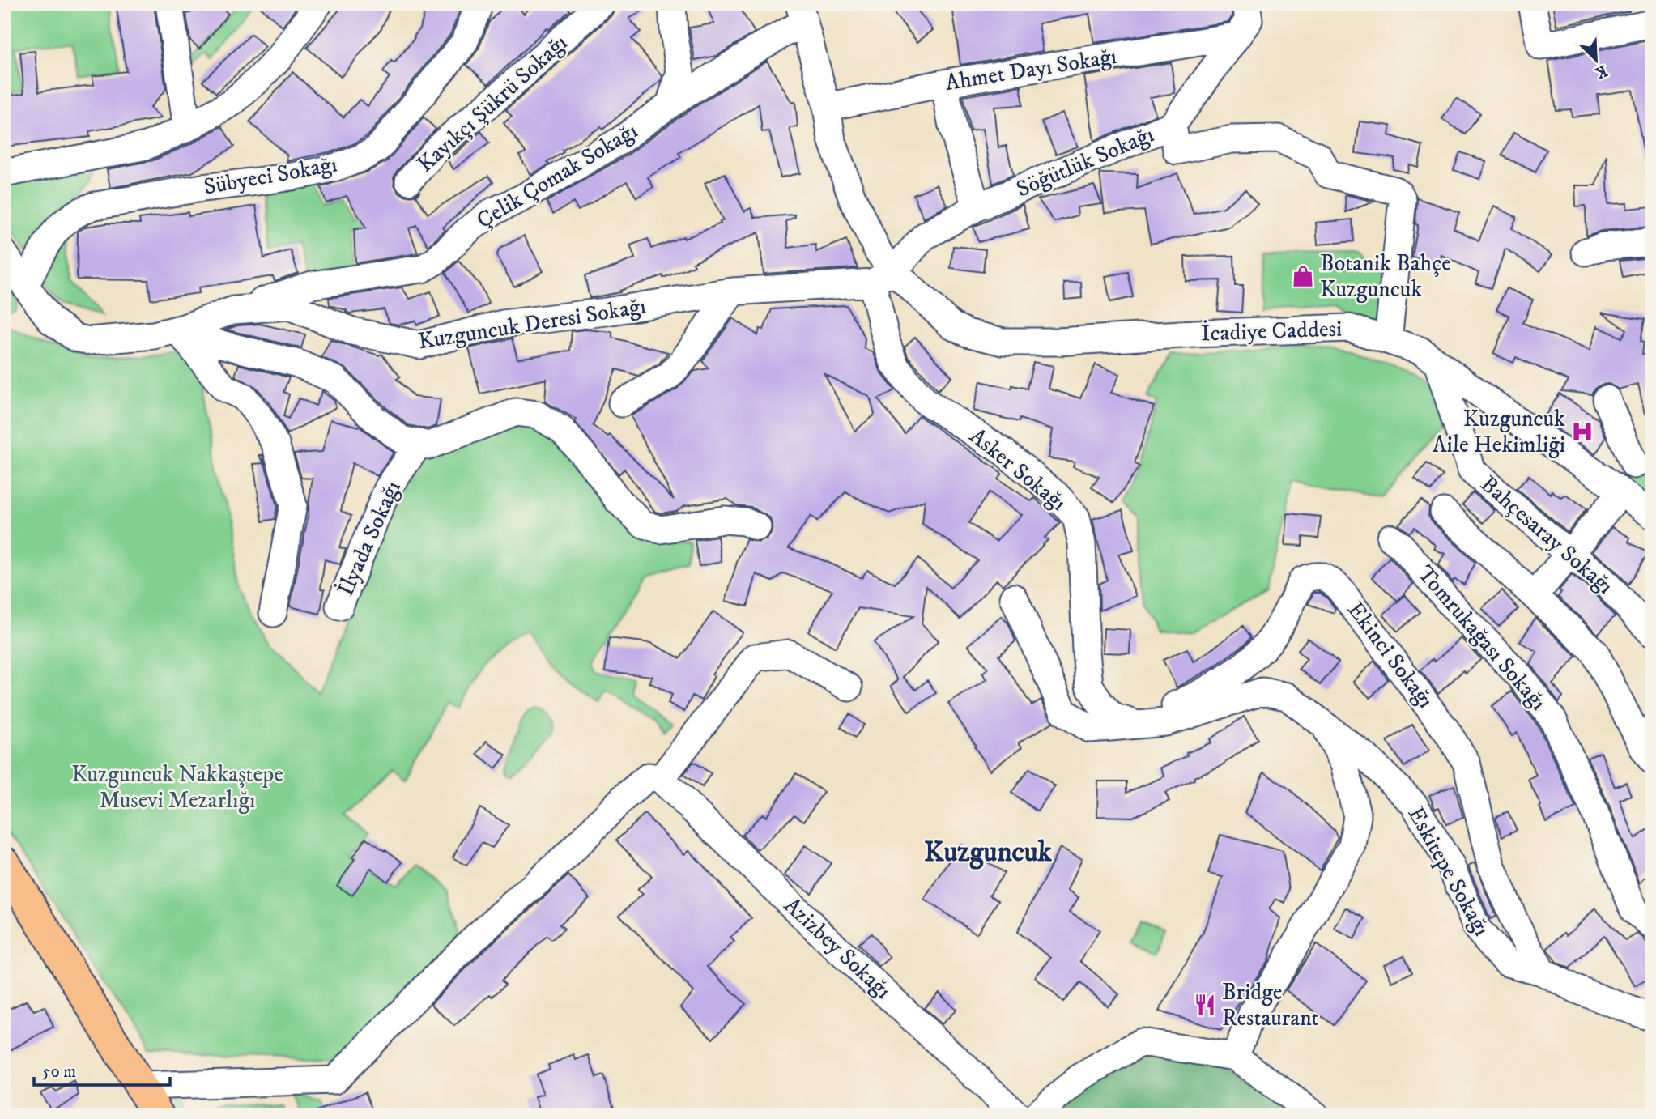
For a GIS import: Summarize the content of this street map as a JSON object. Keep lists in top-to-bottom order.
{
  "streets": {
    "street": [
      "Ahmet Dayı Sokağı",
      "Kayıkçı Şükrü Sokağı",
      "Söğütlük Sokağı",
      "Sübyeci Sokağı",
      "Çelik Çomak Sokağı",
      "Kuzguncuk Deresi Sokağı",
      "İcadiye Caddesi",
      "Asker Sokağı",
      "Bahçesaray Sokağı",
      "İlyada Sokağı",
      "Tomrukağası Sokağı",
      "Ekinci Sokağı",
      "Eskitepe Sokağı",
      "Azizbey Sokağı"
    ]
  },
  "crossings": [
    ["Ahmet Dayı Sokağı", "Söğütlük Sokağı"],
    ["Söğütlük Sokağı", "Kuzguncuk Deresi Sokağı"],
    ["Söğütlük Sokağı", "İcadiye Caddesi"],
    ["Söğütlük Sokağı", "Asker Sokağı"],
    ["Sübyeci Sokağı", "Kuzguncuk Deresi Sokağı"],
    ["Çelik Çomak Sokağı", "Kuzguncuk Deresi Sokağı"],
    ["Kuzguncuk Deresi Sokağı", "İcadiye Caddesi"],
    ["Kuzguncuk Deresi Sokağı", "Asker Sokağı"],
    ["İcadiye Caddesi", "Asker Sokağı"],
    ["İcadiye Caddesi", "Bahçesaray Sokağı"],
    ["Asker Sokağı", "Ekinci Sokağı"],
    ["Asker Sokağı", "Eskitepe Sokağı"],
    ["Ekinci Sokağı", "Eskitepe Sokağı"]
  ],
  "districts": ["Kuzguncuk"],
  "parks": ["Kuzguncuk Nakkaştepe Musevi Mezarlığı"],
  "places": {
    "shop": ["Botanik Bahçe Kuzguncuk"],
    "hospital": ["Kuzguncuk Aile Hekimliği"],
    "restaurant": ["Bridge Restaurant"]
  },
  "scale_bar": "50 m",
  "north": "bottom right"
}
